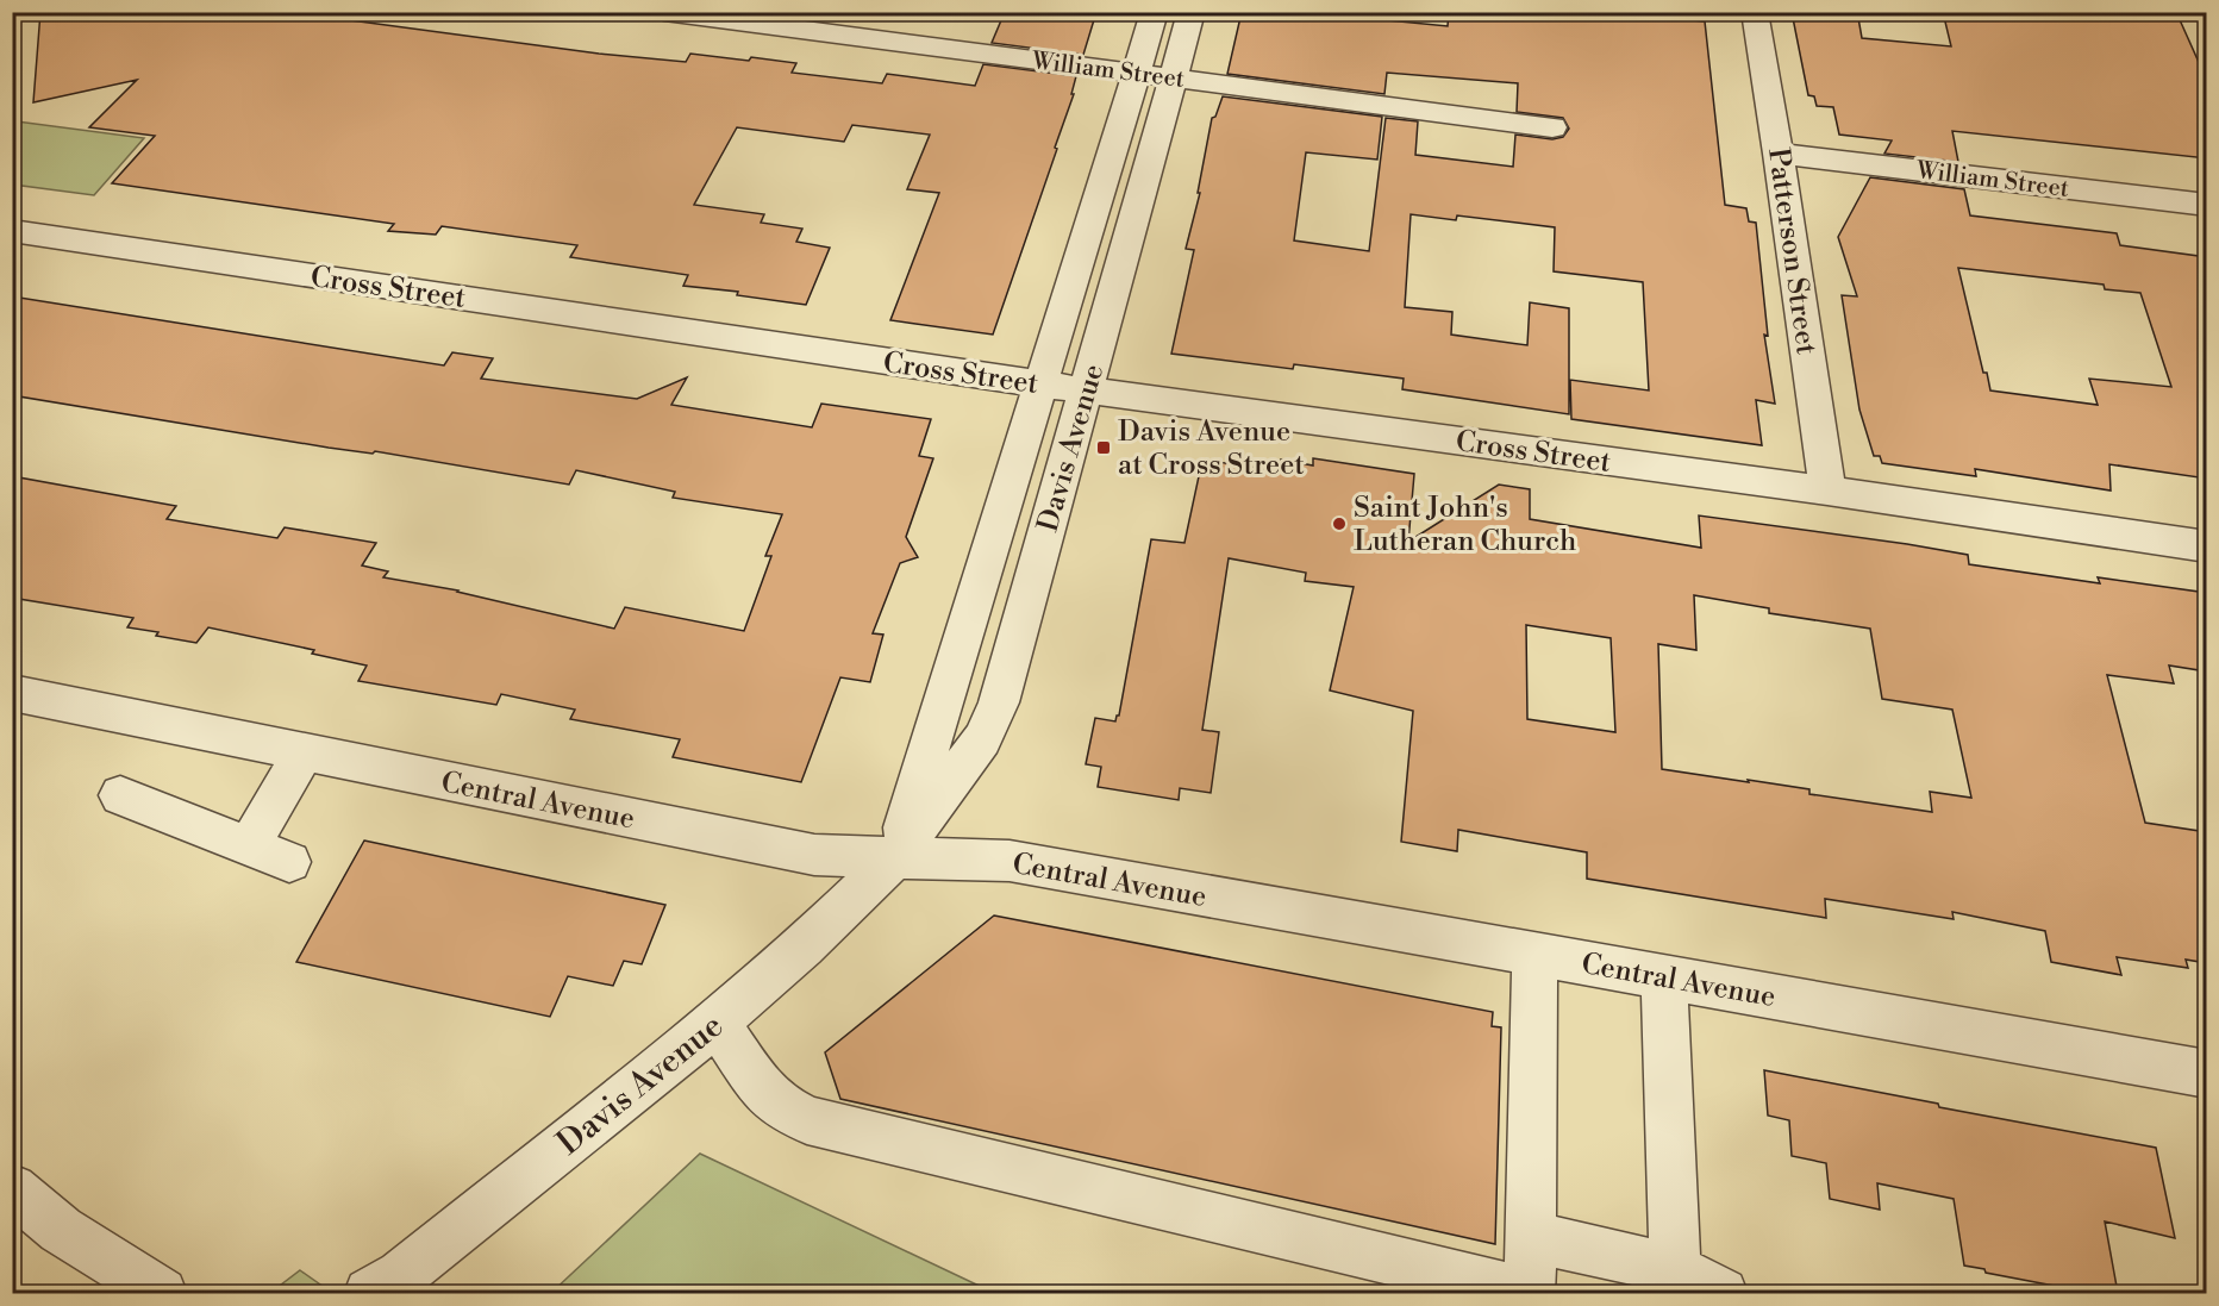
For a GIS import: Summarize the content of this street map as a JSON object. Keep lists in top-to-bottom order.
{
  "streets": {
    "street": [
      "William Street",
      "Patterson Street",
      "Cross Street",
      "Davis Avenue",
      "Central Avenue"
    ]
  },
  "crossings": [
    ["William Street", "Patterson Street"],
    ["William Street", "Davis Avenue"],
    ["Patterson Street", "Cross Street"],
    ["Cross Street", "Davis Avenue"],
    ["Davis Avenue", "Central Avenue"]
  ],
  "places": {
    "transit": ["Davis Avenue at Cross Street"],
    "other": ["Saint John's Lutheran Church"]
  }
}
